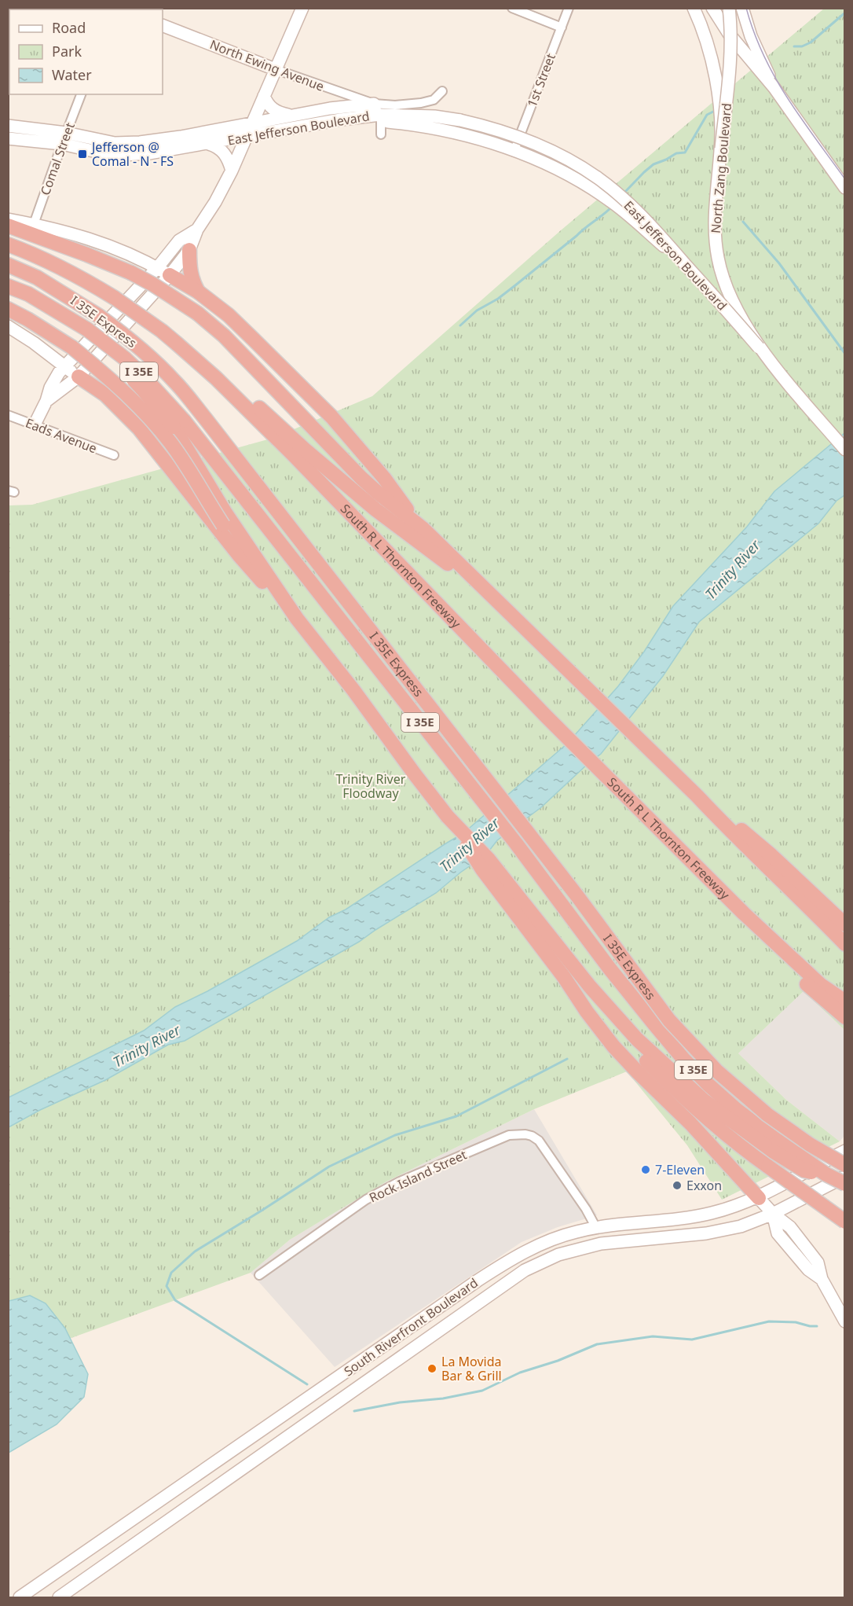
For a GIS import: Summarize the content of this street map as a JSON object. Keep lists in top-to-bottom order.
{
  "streets": {
    "highway": ["I 35E Express", "I 35E", "South R L Thornton Freeway"],
    "main road": [
      "North Ewing Avenue",
      "East Jefferson Boulevard",
      "North Zang Boulevard",
      "South Riverfront Boulevard"
    ],
    "street": [
      "1st Street",
      "Comal Street",
      "Eads Avenue",
      "Rock Island Street"
    ]
  },
  "crossings": [
    ["North Ewing Avenue", "East Jefferson Boulevard"],
    ["East Jefferson Boulevard", "Comal Street"],
    ["East Jefferson Boulevard", "North Zang Boulevard"],
    ["Rock Island Street", "South Riverfront Boulevard"]
  ],
  "water": ["Trinity River"],
  "parks": ["Trinity River Floodway"],
  "places": {
    "transit": ["Jefferson @ Comal - N - FS"],
    "other": ["7-Eleven", "Exxon", "La Movida Bar & Grill"]
  },
  "legend": ["Road", "Park", "Water"]
}
